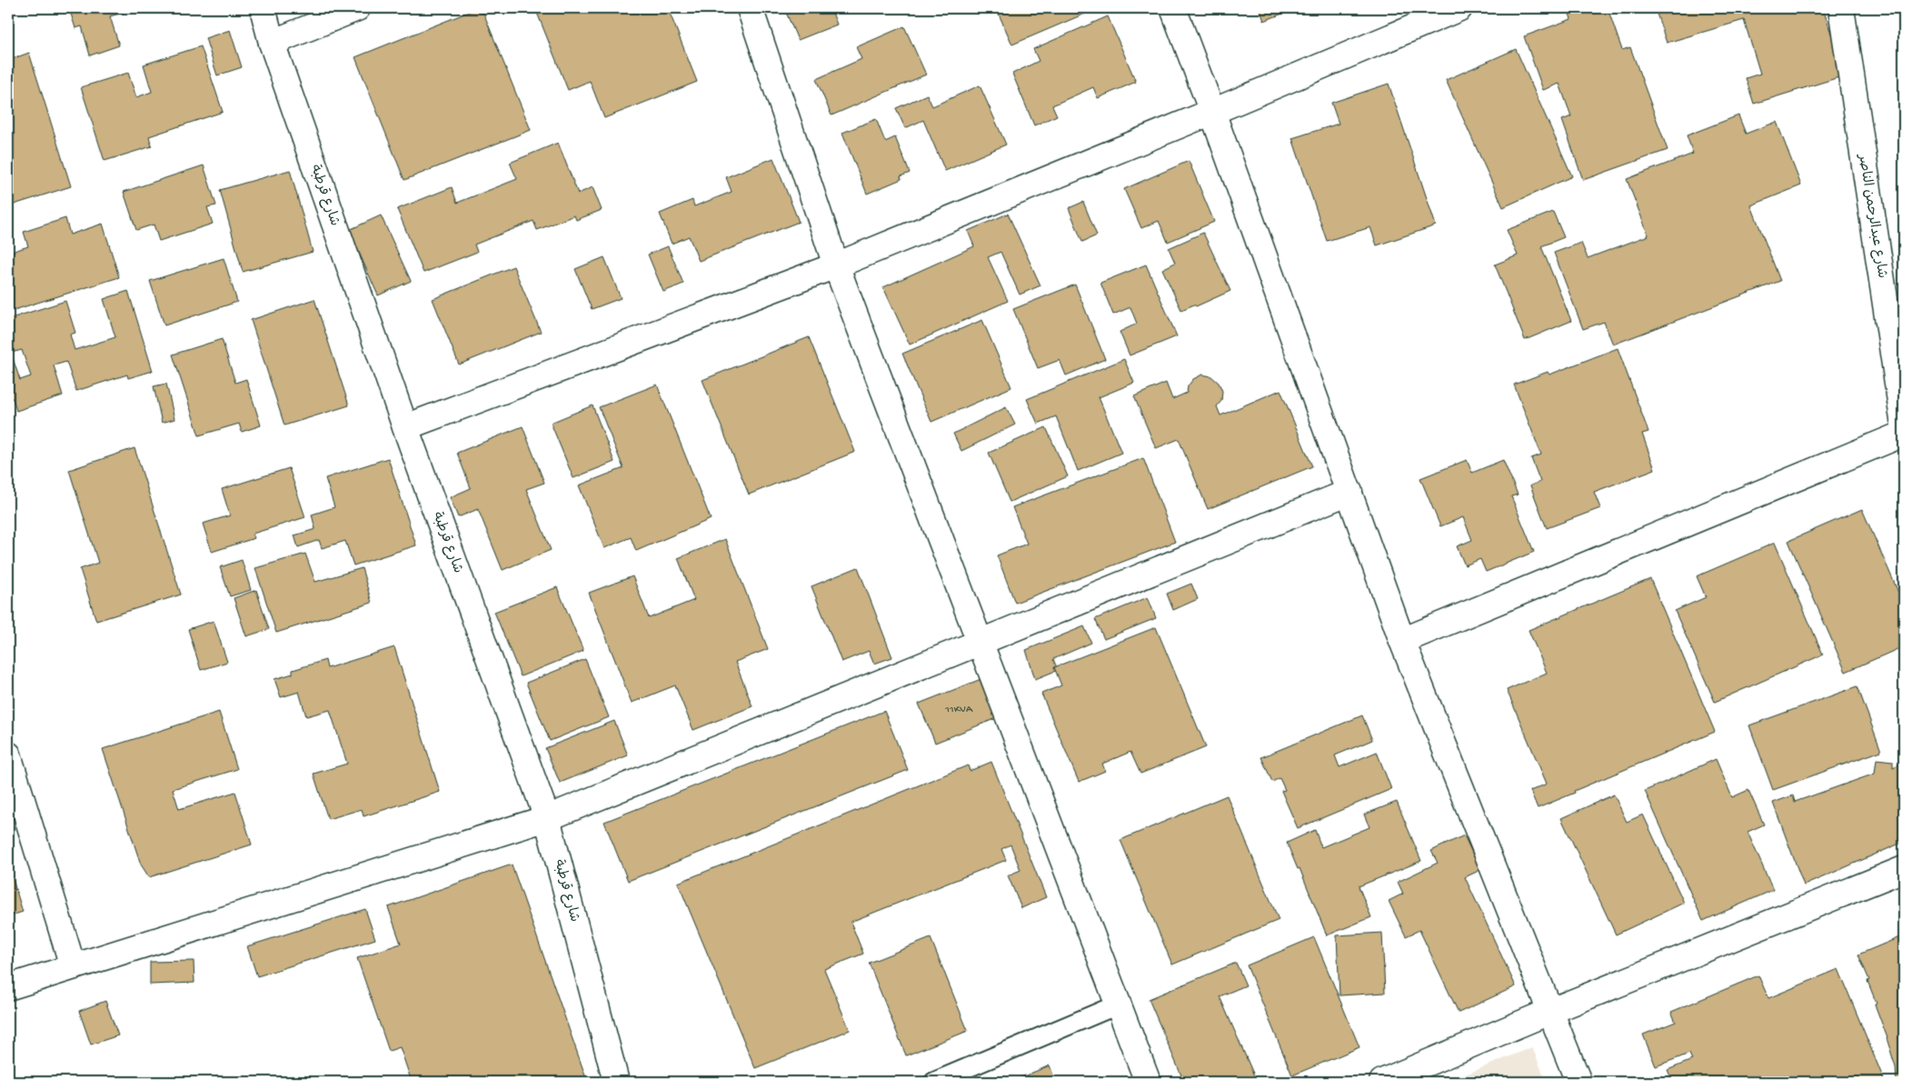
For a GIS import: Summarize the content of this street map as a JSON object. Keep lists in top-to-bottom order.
{
  "streets": {
    "street": ["شارع قرطبة", "شارع عبدالرحمن الناصر"]
  },
  "house_numbers": ["11KVA"]
}
